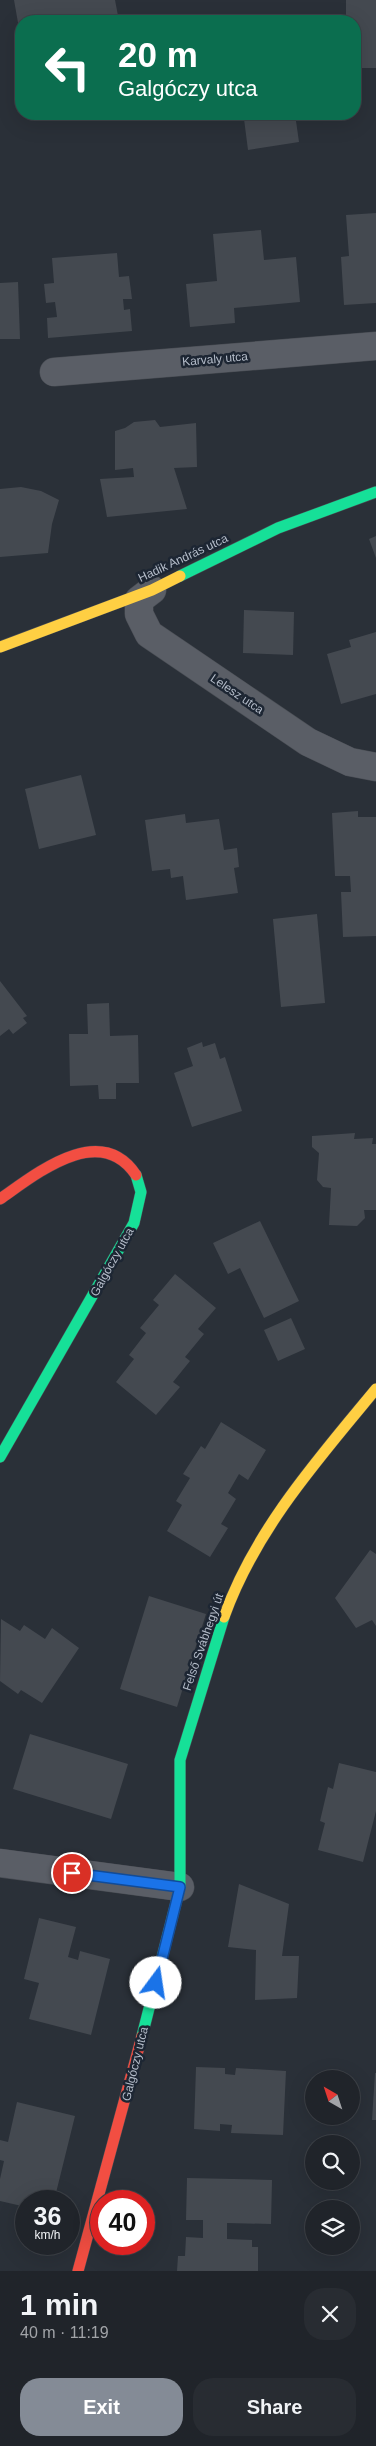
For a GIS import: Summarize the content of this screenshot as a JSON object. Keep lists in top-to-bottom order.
{
  "streets": {
    "street": [
      "Karvaly utca",
      "Hadik András utca",
      "Lelesz utca",
      "Galgóczy utca",
      "Felső Svábhegyi út"
    ]
  },
  "crossings": [
    ["Hadik András utca", "Lelesz utca"],
    ["Galgóczy utca", "Felső Svábhegyi út"]
  ],
  "north": "top left",
  "page": {
    "turn": ["20 m", "Galgóczy utca"],
    "speed": "36 km/h",
    "limit": "40",
    "heading": ["1 min", "40 m · 11:19"],
    "buttons": ["Exit", "Share"]
  }
}
